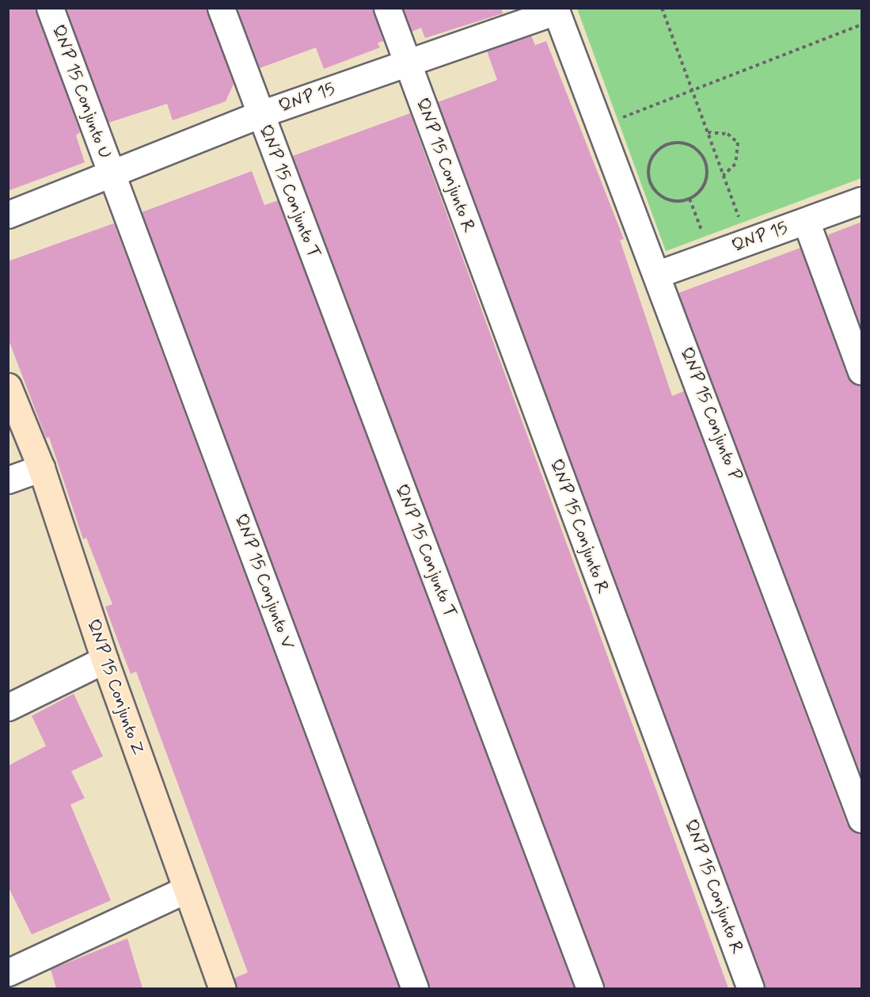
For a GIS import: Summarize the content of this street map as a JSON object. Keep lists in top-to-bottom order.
{
  "streets": {
    "street": [
      "QNP 15 Conjunto U",
      "QNP 15",
      "QNP 15 Conjunto R",
      "QNP 15 Conjunto T",
      "QNP 15 Conjunto P",
      "QNP 15 Conjunto V",
      "QNP 15 Conjunto Z"
    ]
  },
  "crossings": [
    ["QNP 15 Conjunto U", "QNP 15"],
    ["QNP 15 Conjunto U", "QNP 15 Conjunto V"],
    ["QNP 15", "QNP 15 Conjunto R"],
    ["QNP 15", "QNP 15 Conjunto T"],
    ["QNP 15", "QNP 15 Conjunto P"],
    ["QNP 15", "QNP 15 Conjunto V"]
  ]
}
